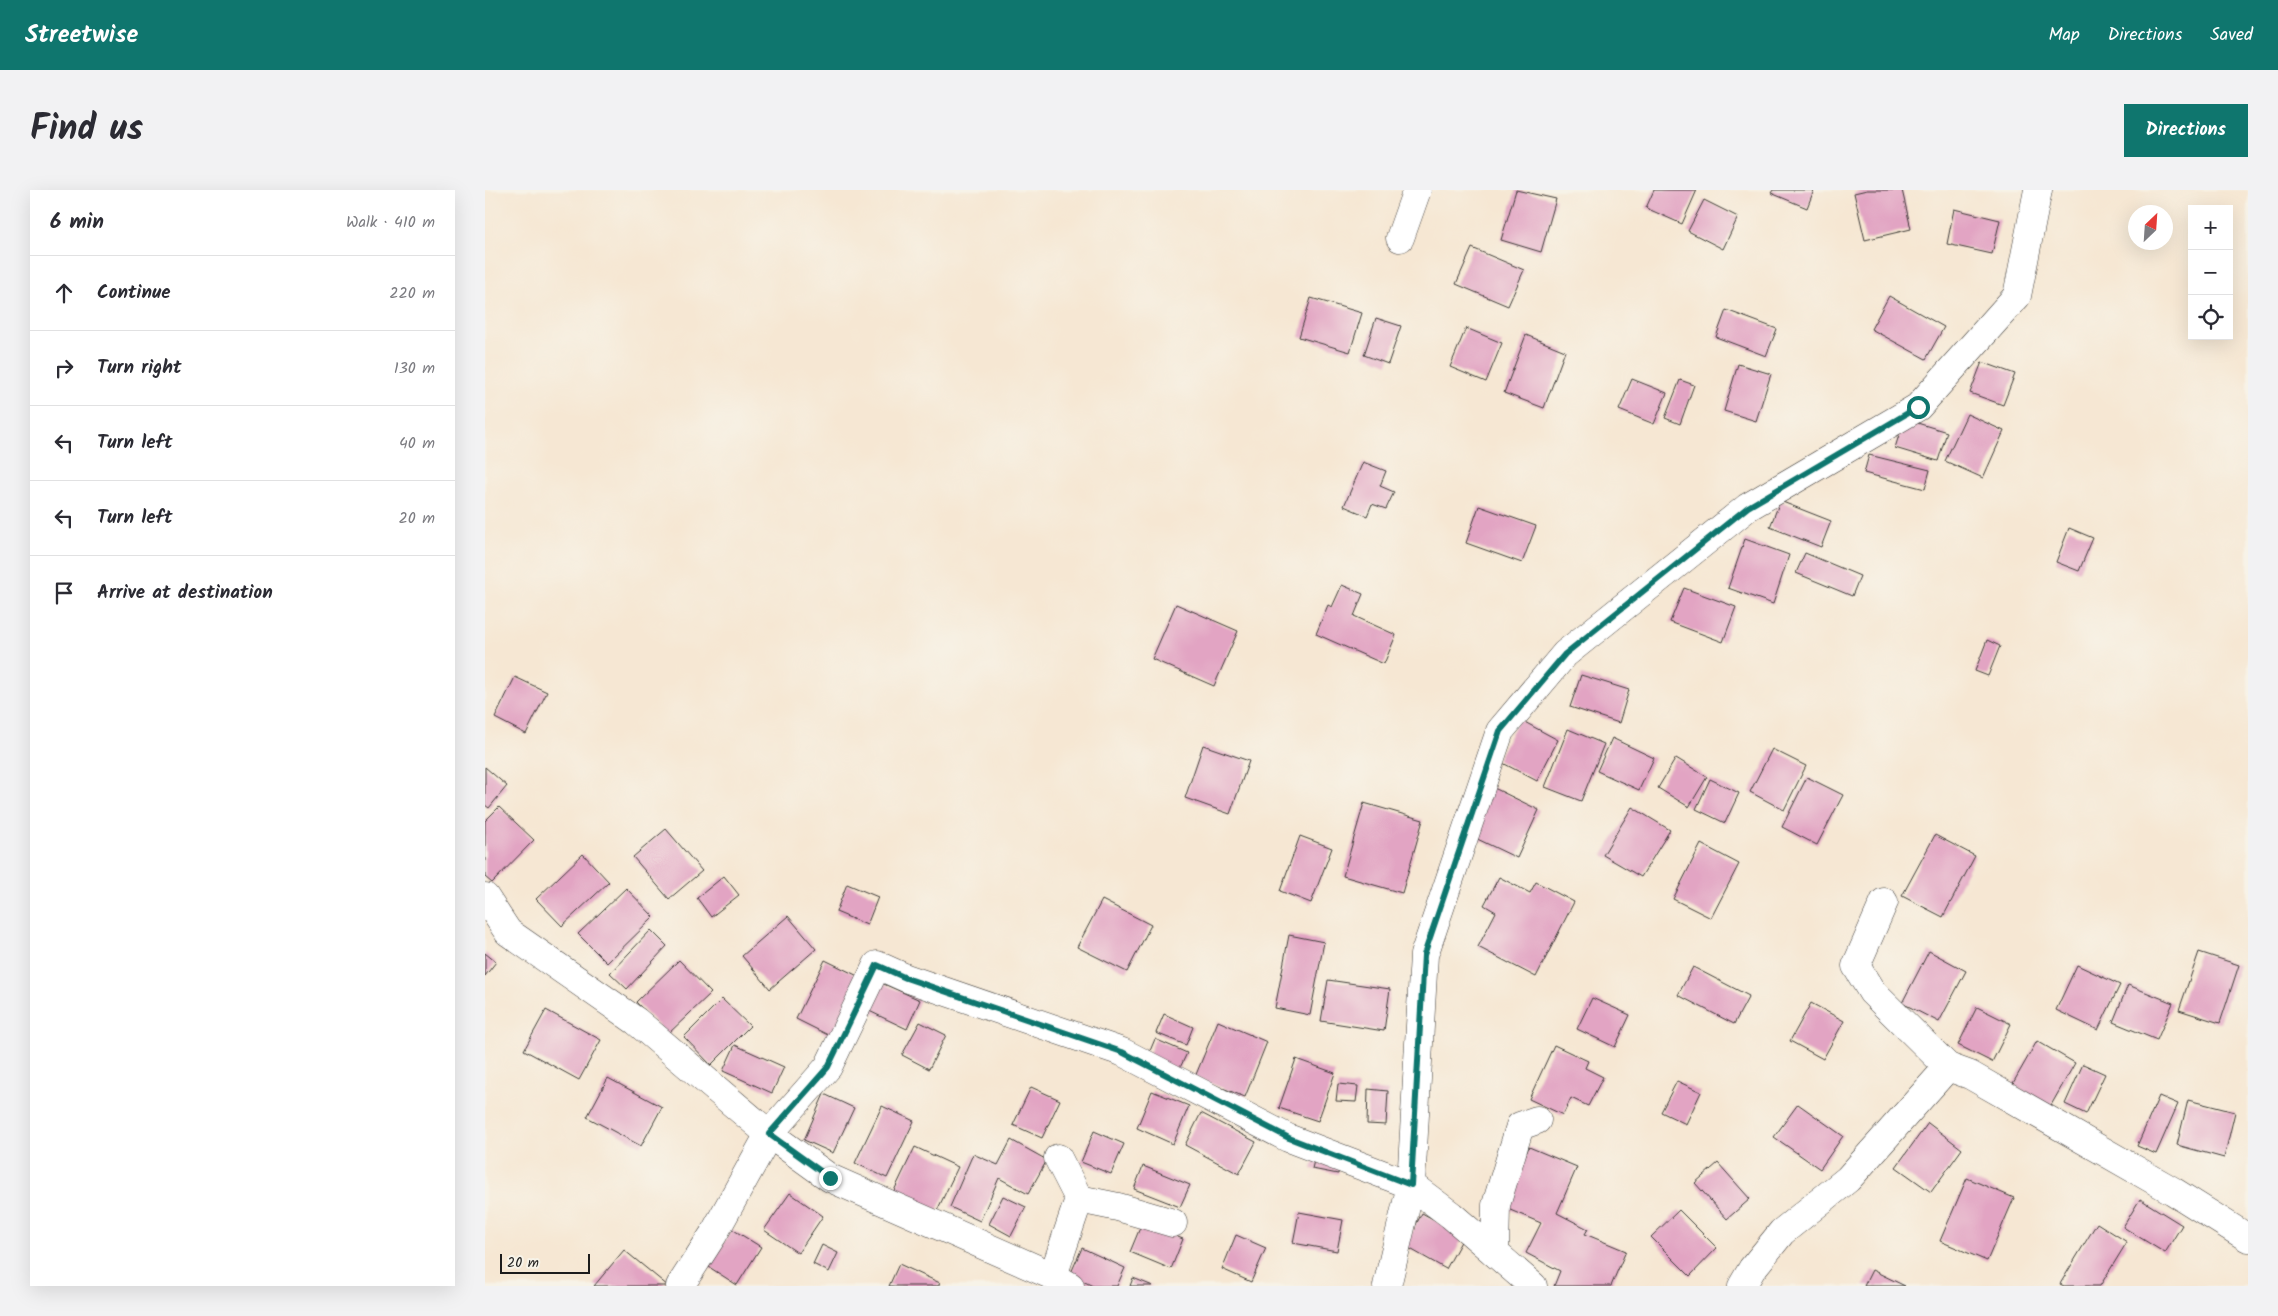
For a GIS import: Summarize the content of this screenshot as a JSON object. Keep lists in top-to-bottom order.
{
  "scale_bar": "20 m",
  "north": "top right",
  "page": {
    "header": "Streetwise",
    "nav": ["Map", "Directions", "Saved"],
    "title": "Find us",
    "buttons": "Directions",
    "heading": ["6 min", "Walk · 410 m"],
    "map_buttons": ["+", "−"],
    "list": [
      ["Continue", "220 m"],
      ["Turn right", "130 m"],
      ["Turn left", "40 m"],
      ["Turn left", "20 m"],
      "Arrive at destination"
    ],
    "scale": "20 m"
  }
}
